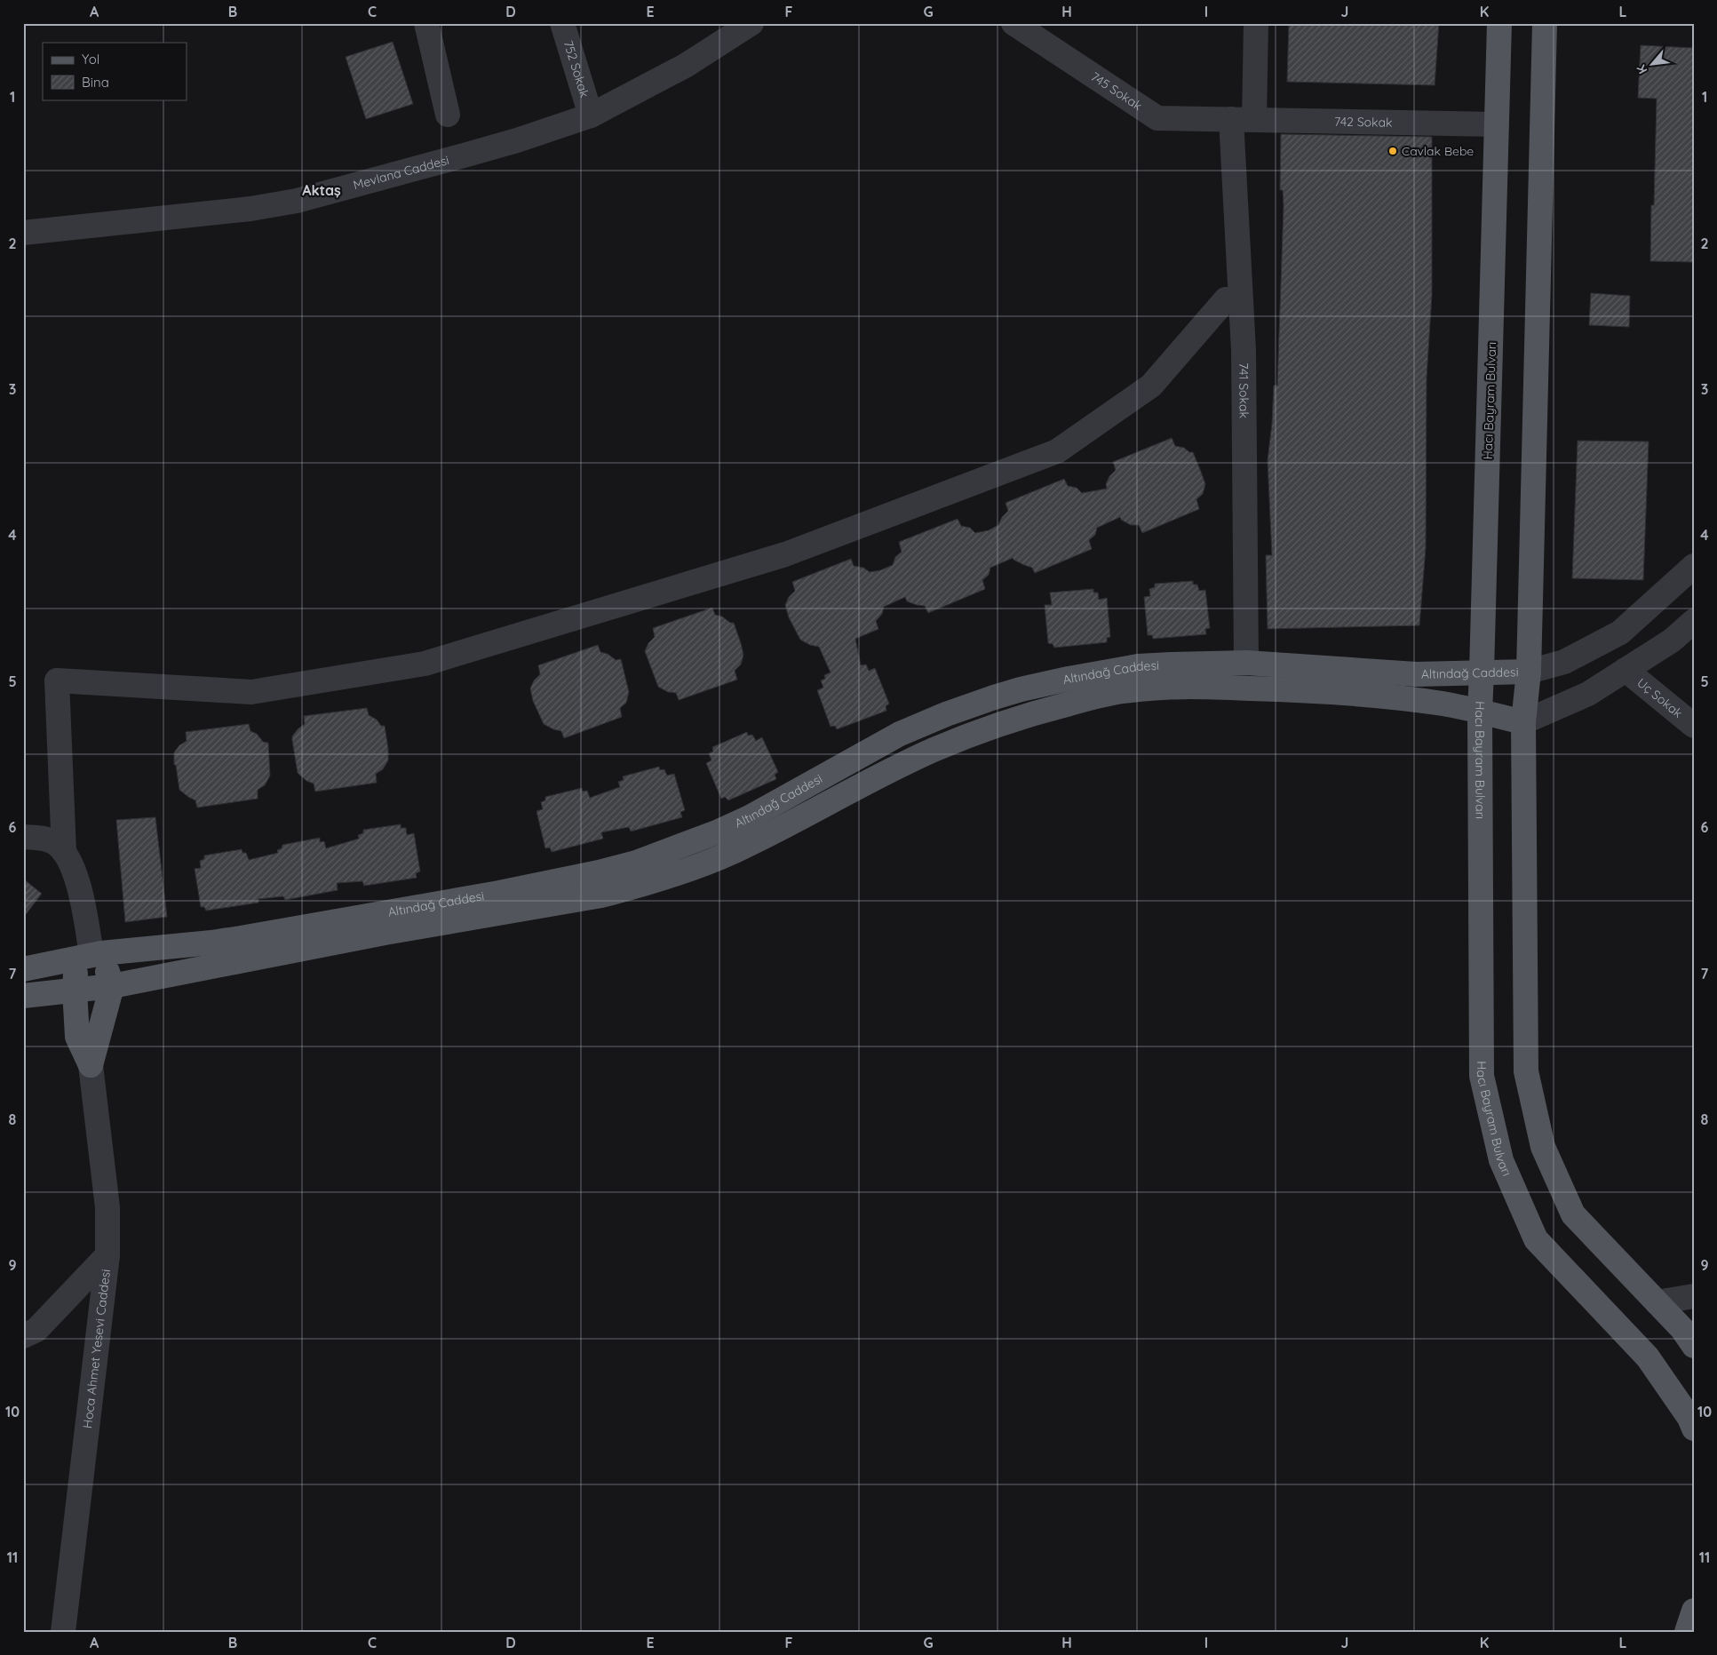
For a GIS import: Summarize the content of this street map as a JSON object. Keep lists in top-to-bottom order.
{
  "streets": {
    "main road": ["Hacı Bayram Bulvarı", "Altındağ Caddesi", "Hoca Ahmet Yesevi Caddesi"],
    "street": [
      "752 Sokak",
      "745 Sokak",
      "742 Sokak",
      "Mevlana Caddesi",
      "741 Sokak",
      "Uç Sokak"
    ]
  },
  "crossings": [
    ["752 Sokak", "Mevlana Caddesi"],
    ["745 Sokak", "742 Sokak"],
    ["745 Sokak", "741 Sokak"],
    ["742 Sokak", "741 Sokak"],
    ["742 Sokak", "Hacı Bayram Bulvarı"],
    ["741 Sokak", "Altındağ Caddesi"],
    ["Hacı Bayram Bulvarı", "Altındağ Caddesi"],
    ["Altındağ Caddesi", "Hoca Ahmet Yesevi Caddesi"]
  ],
  "districts": ["Aktaş"],
  "places": ["Cavlak Bebe"],
  "legend": ["Yol", "Bina"],
  "north": "bottom left",
  "grid": {
    "columns": [
      "A",
      "B",
      "C",
      "D",
      "E",
      "F",
      "G",
      "H",
      "I",
      "J",
      "K",
      "L"
    ],
    "rows": [
      "1",
      "2",
      "3",
      "4",
      "5",
      "6",
      "7",
      "8",
      "9",
      "10",
      "11"
    ]
  }
}
